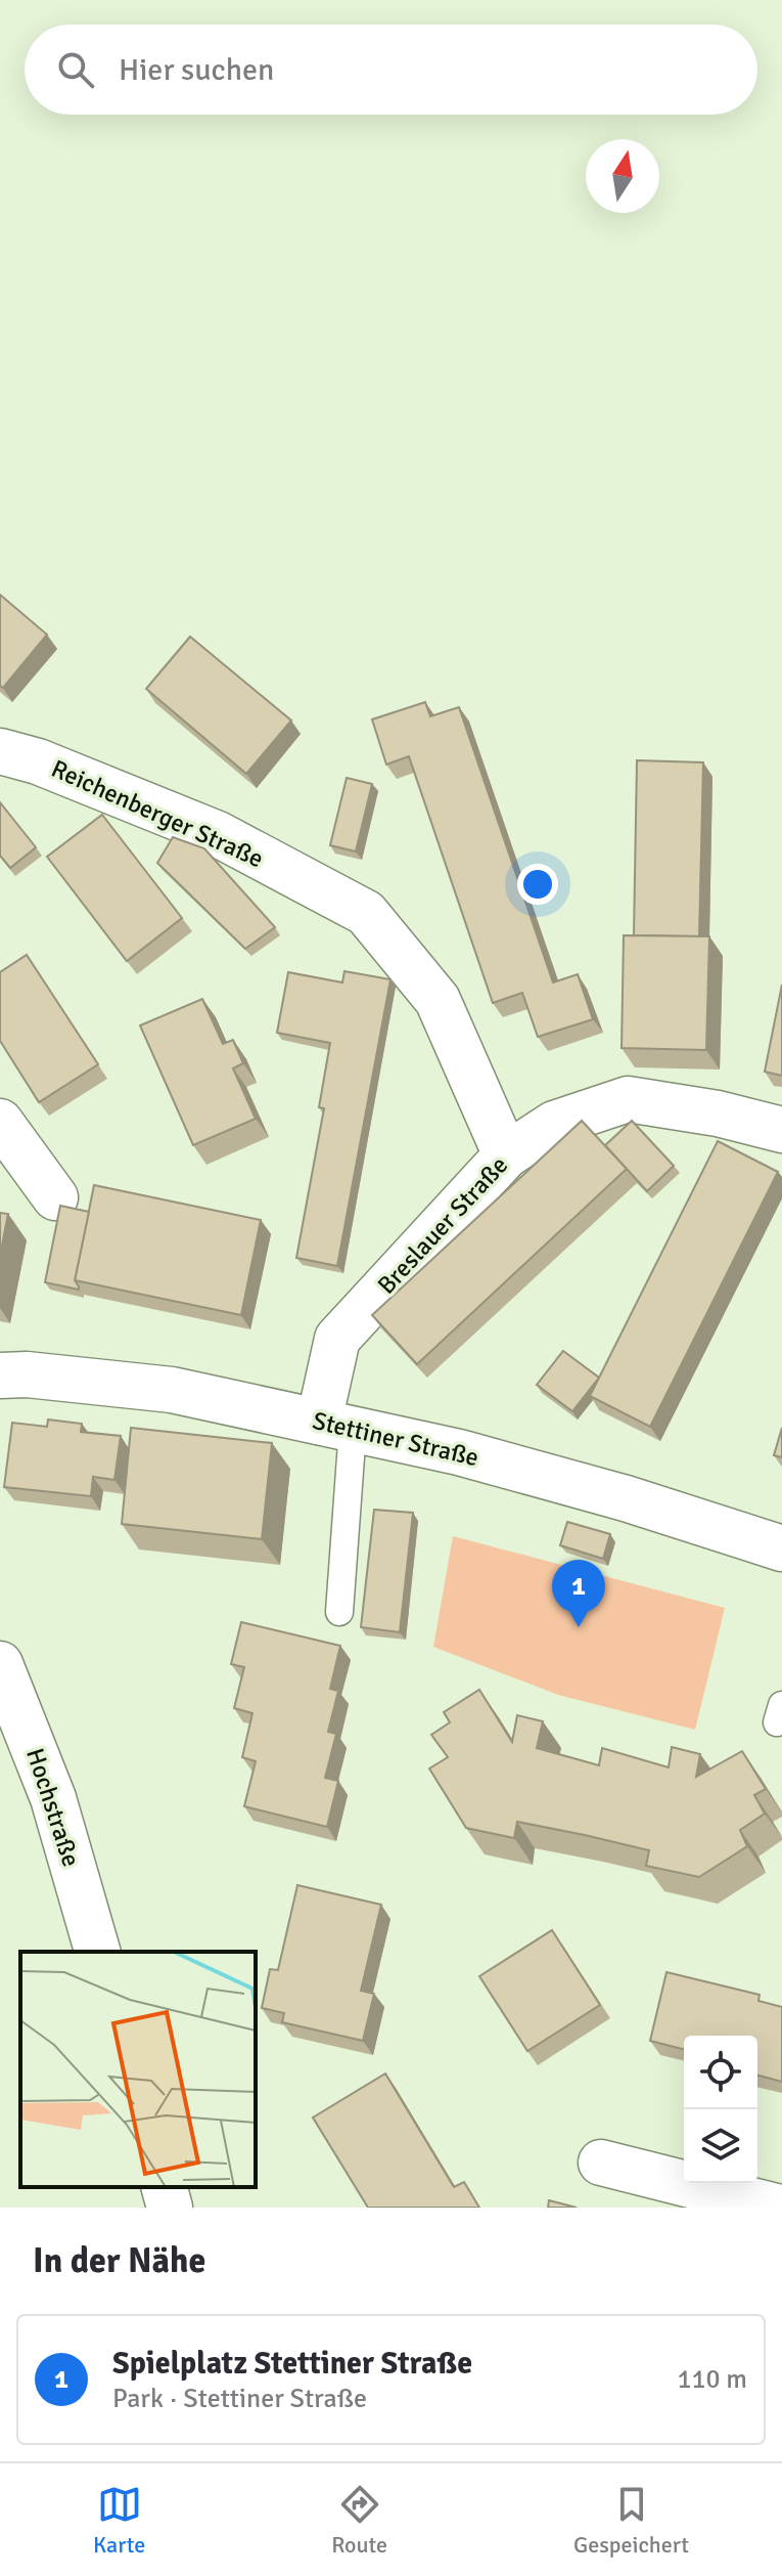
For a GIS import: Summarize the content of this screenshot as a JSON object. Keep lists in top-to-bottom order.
{
  "streets": {
    "street": [
      "Reichenberger Straße",
      "Breslauer Straße",
      "Stettiner Straße",
      "Hochstraße"
    ]
  },
  "crossings": [
    ["Reichenberger Straße", "Breslauer Straße"],
    ["Breslauer Straße", "Stettiner Straße"]
  ],
  "north": "top",
  "page": {
    "search": "Hier suchen",
    "pins": "1",
    "heading": "In der Nähe",
    "list": [
      {
        "mark": "1",
        "name": "Spielplatz Stettiner Straße",
        "note": "Park · Stettiner Straße",
        "value": "110 m"
      }
    ],
    "nav": ["Karte", "Route", "Gespeichert"]
  }
}
